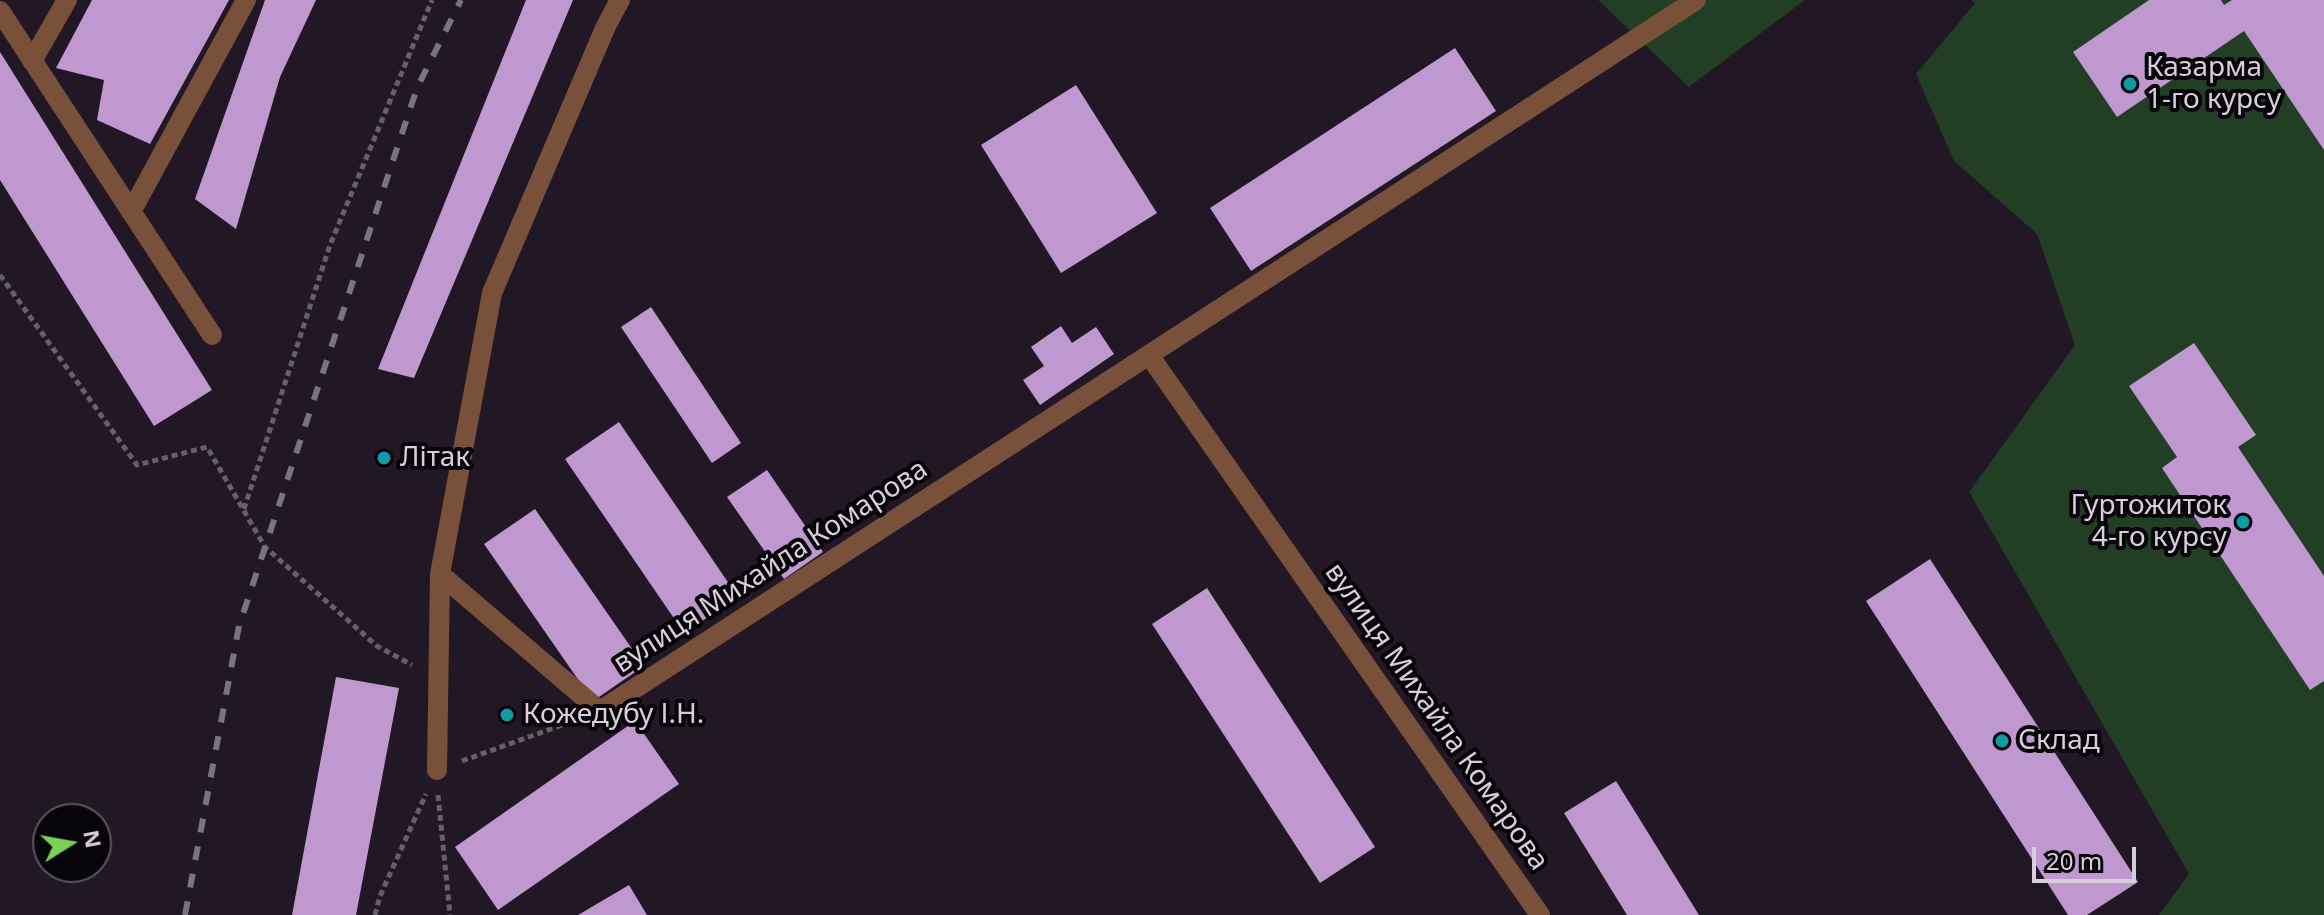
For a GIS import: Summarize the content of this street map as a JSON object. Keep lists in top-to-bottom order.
{
  "streets": {
    "lane": ["вулиця Михайла Комарова"]
  },
  "places": [
    "Казарма 1-го курсу",
    "Літак",
    "Гуртожиток 4-го курсу",
    "Кожедубу І.Н.",
    "Склад"
  ],
  "scale_bar": "20 m",
  "north": "right"
}
